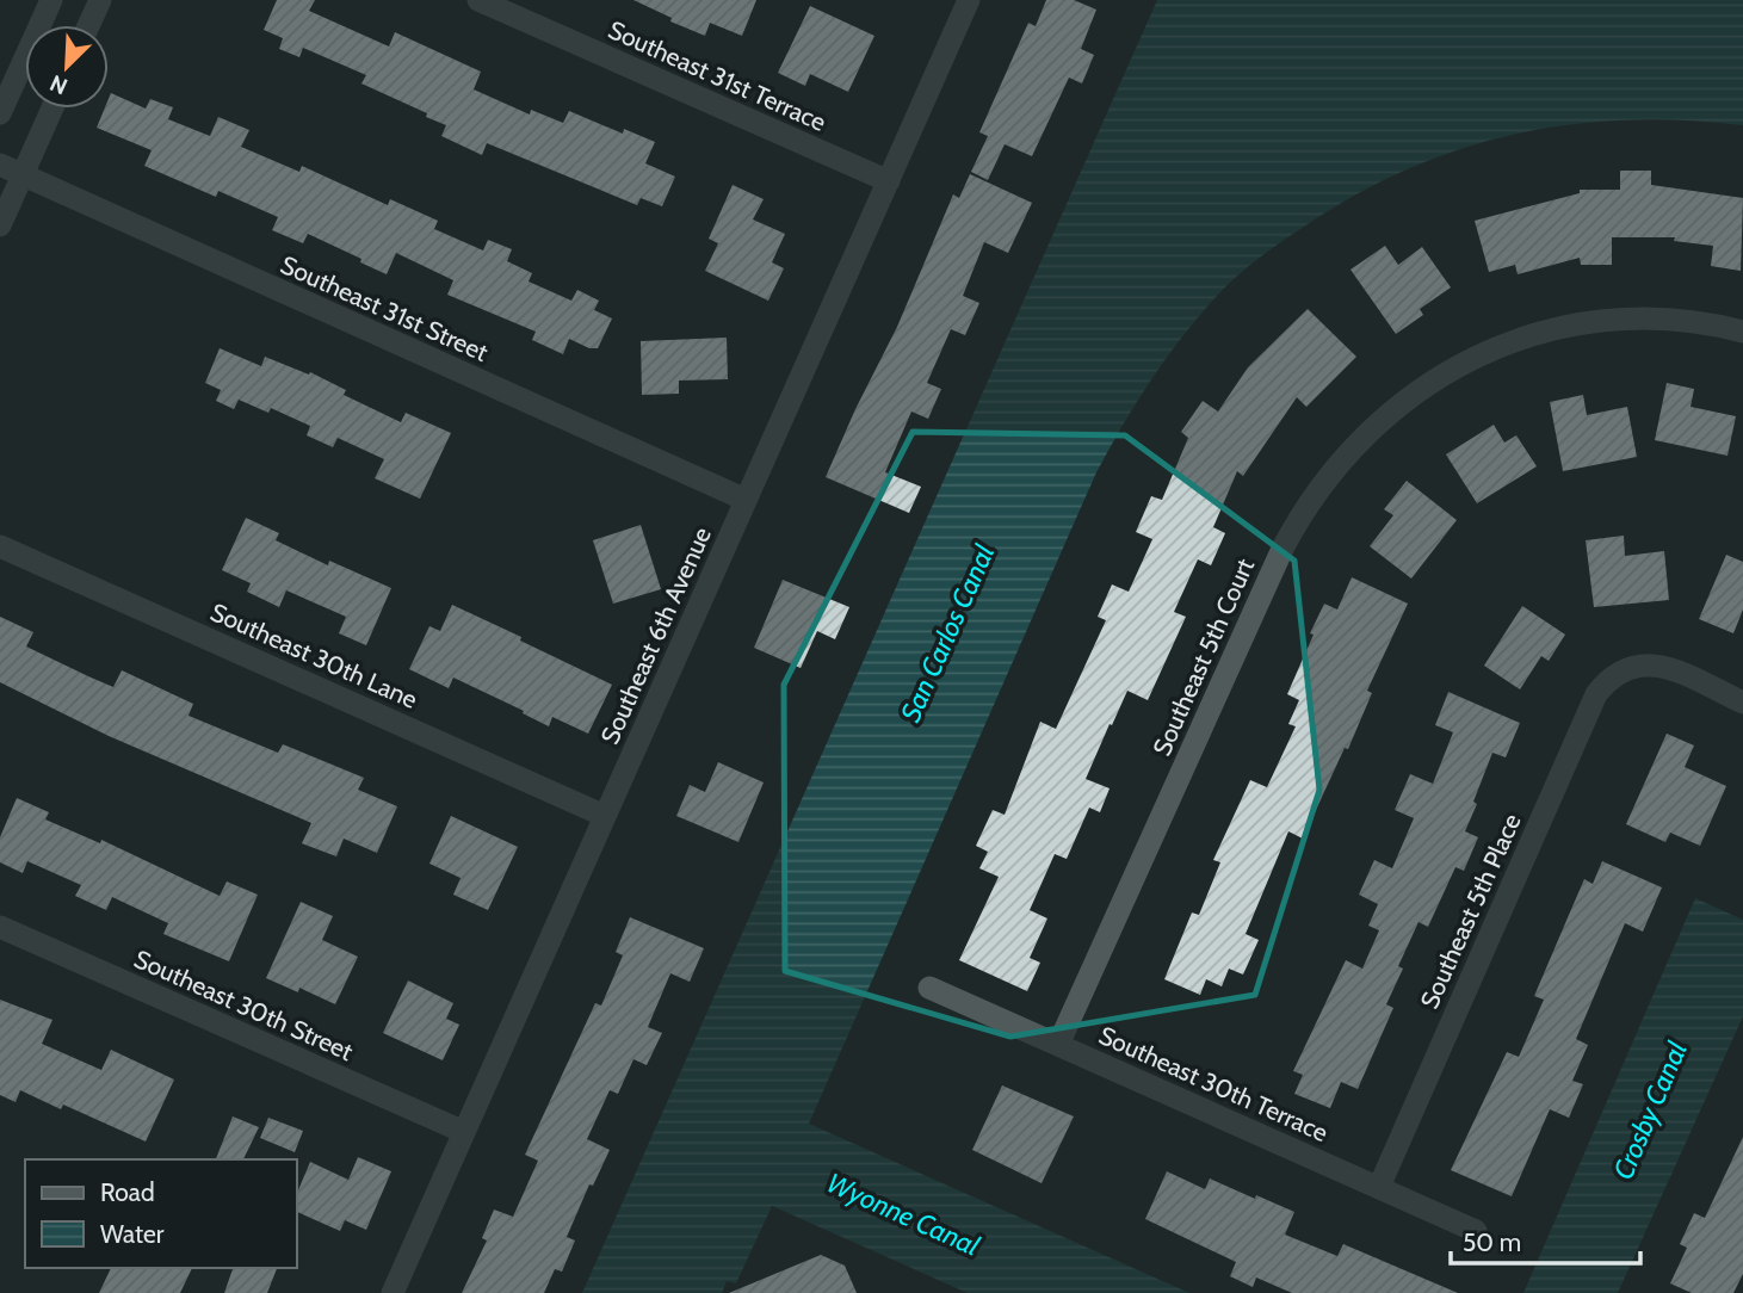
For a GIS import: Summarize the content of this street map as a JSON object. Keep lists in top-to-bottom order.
{
  "streets": {
    "street": [
      "Southeast 31st Terrace",
      "Southeast 31st Street",
      "Southeast 6th Avenue",
      "Southeast 30th Lane",
      "Southeast 5th Court",
      "Southeast 5th Place",
      "Southeast 30th Street",
      "Southeast 30th Terrace"
    ]
  },
  "crossings": [
    ["Southeast 31st Terrace", "Southeast 6th Avenue"],
    ["Southeast 31st Street", "Southeast 6th Avenue"],
    ["Southeast 6th Avenue", "Southeast 30th Lane"],
    ["Southeast 6th Avenue", "Southeast 30th Street"],
    ["Southeast 5th Court", "Southeast 30th Terrace"],
    ["Southeast 5th Place", "Southeast 30th Terrace"]
  ],
  "water": ["San Carlos Canal", "Crosby Canal", "Wyonne Canal"],
  "legend": ["Road", "Water"],
  "scale_bar": "50 m",
  "north": "bottom left"
}
